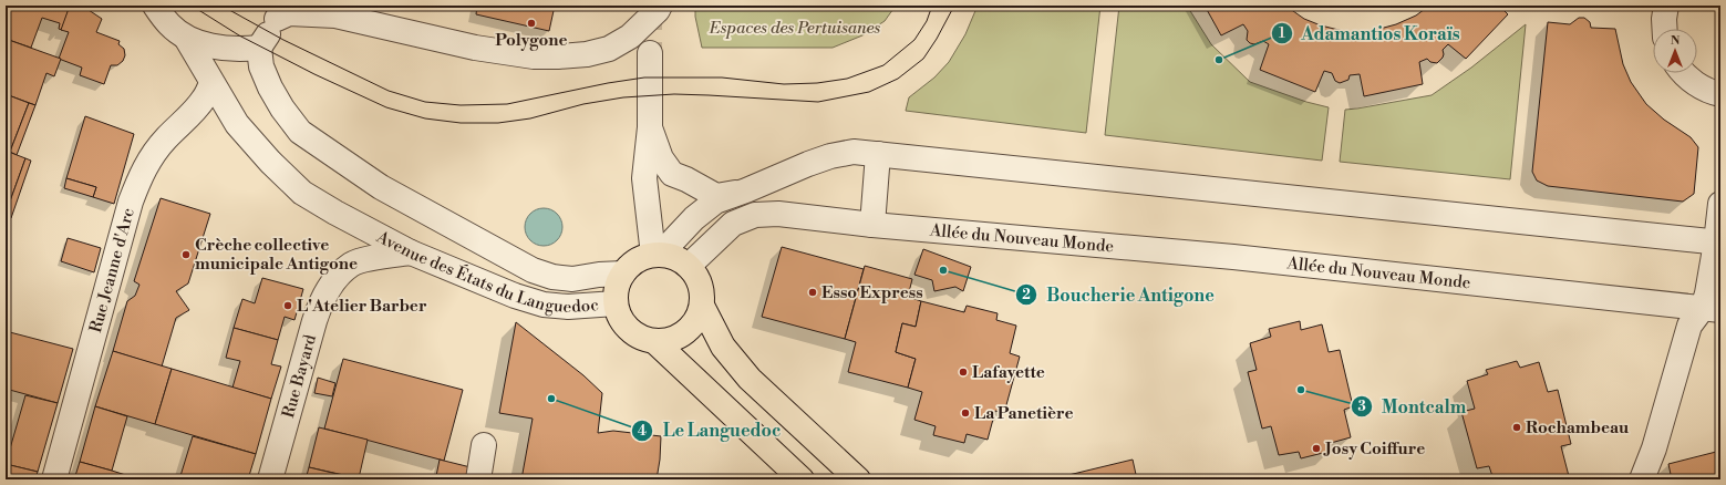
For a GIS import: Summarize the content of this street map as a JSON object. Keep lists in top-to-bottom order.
{
  "streets": {
    "street": [
      "Allée du Nouveau Monde",
      "Avenue des États du Languedoc",
      "Rue Jeanne d'Arc",
      "Rue Bayard"
    ]
  },
  "crossings": [
    ["Allée du Nouveau Monde", "Avenue des États du Languedoc"],
    ["Avenue des États du Languedoc", "Rue Jeanne d'Arc"],
    ["Avenue des États du Languedoc", "Rue Bayard"]
  ],
  "parks": ["Espaces des Pertuisanes"],
  "places": [
    "Polygone",
    "Adamantios Koraïs",
    "Crèche collective municipale Antigone",
    "Boucherie Antigone",
    "Esso Express",
    "L'Atelier Barber",
    "Lafayette",
    "Montcalm",
    "Le Languedoc",
    "La Panetière",
    "Rochambeau",
    "Josy Coiffure"
  ],
  "north": "top"
}
